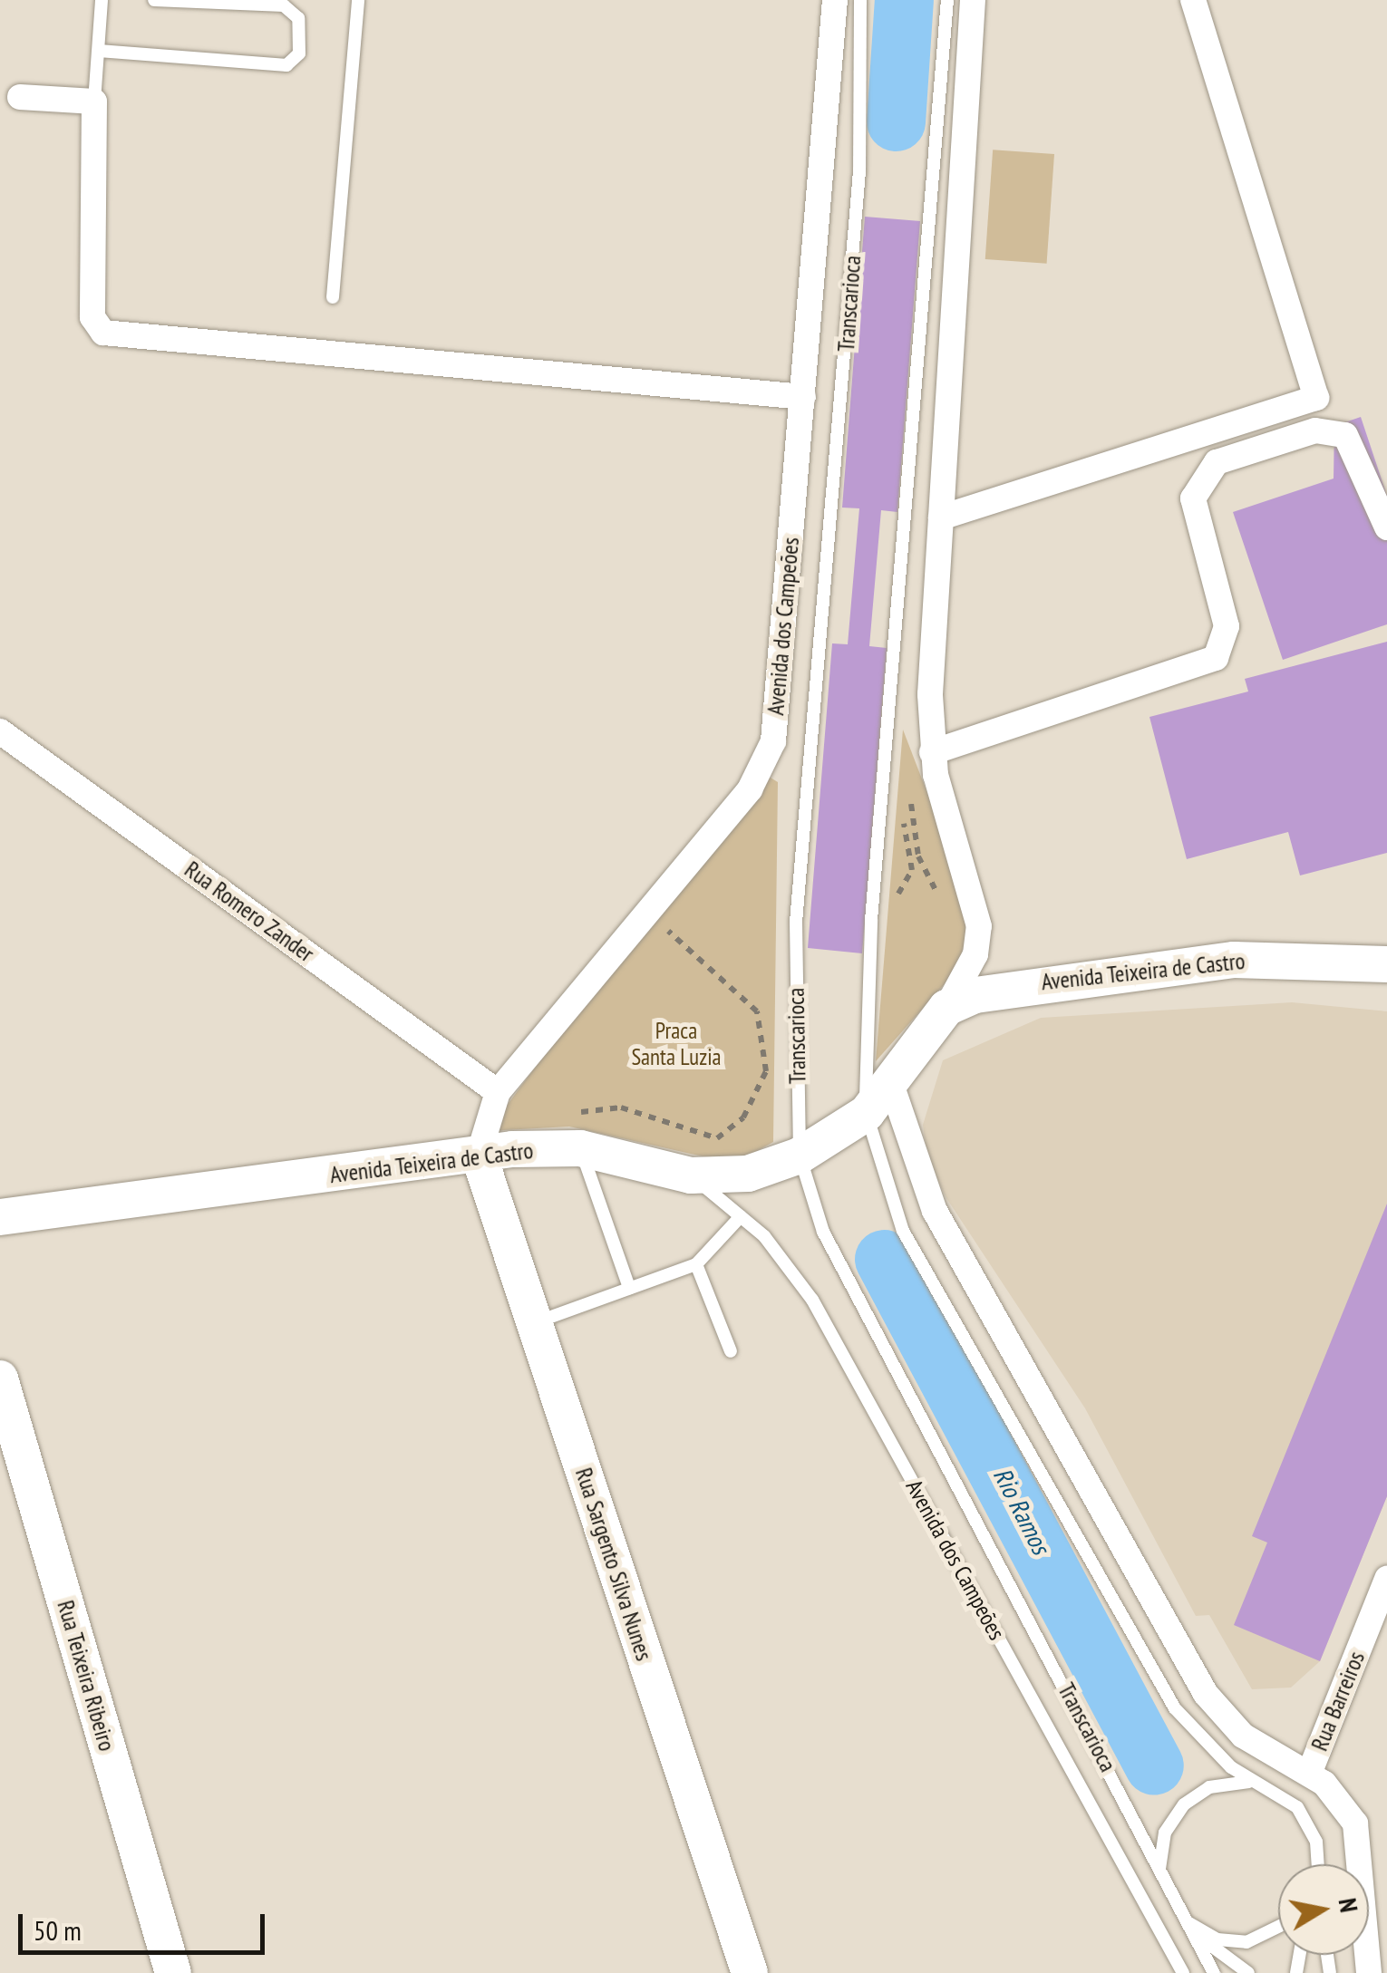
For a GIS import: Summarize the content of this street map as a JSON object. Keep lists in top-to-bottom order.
{
  "streets": {
    "street": [
      "Avenida dos Campeões",
      "Rua Romero Zander",
      "Avenida Teixeira de Castro",
      "Rua Sargento Silva Nunes",
      "Rua Teixeira Ribeiro",
      "Rua Barreiros"
    ],
    "lane": ["Transcarioca"]
  },
  "crossings": [
    ["Transcarioca", "Avenida Teixeira de Castro"],
    ["Avenida dos Campeões", "Rua Romero Zander"],
    ["Avenida dos Campeões", "Avenida Teixeira de Castro"],
    ["Avenida dos Campeões", "Rua Sargento Silva Nunes"],
    ["Avenida Teixeira de Castro", "Rua Sargento Silva Nunes"]
  ],
  "water": ["Rio Ramos"],
  "parks": ["Praca Santa Luzia"],
  "scale_bar": "50 m",
  "north": "right"
}
